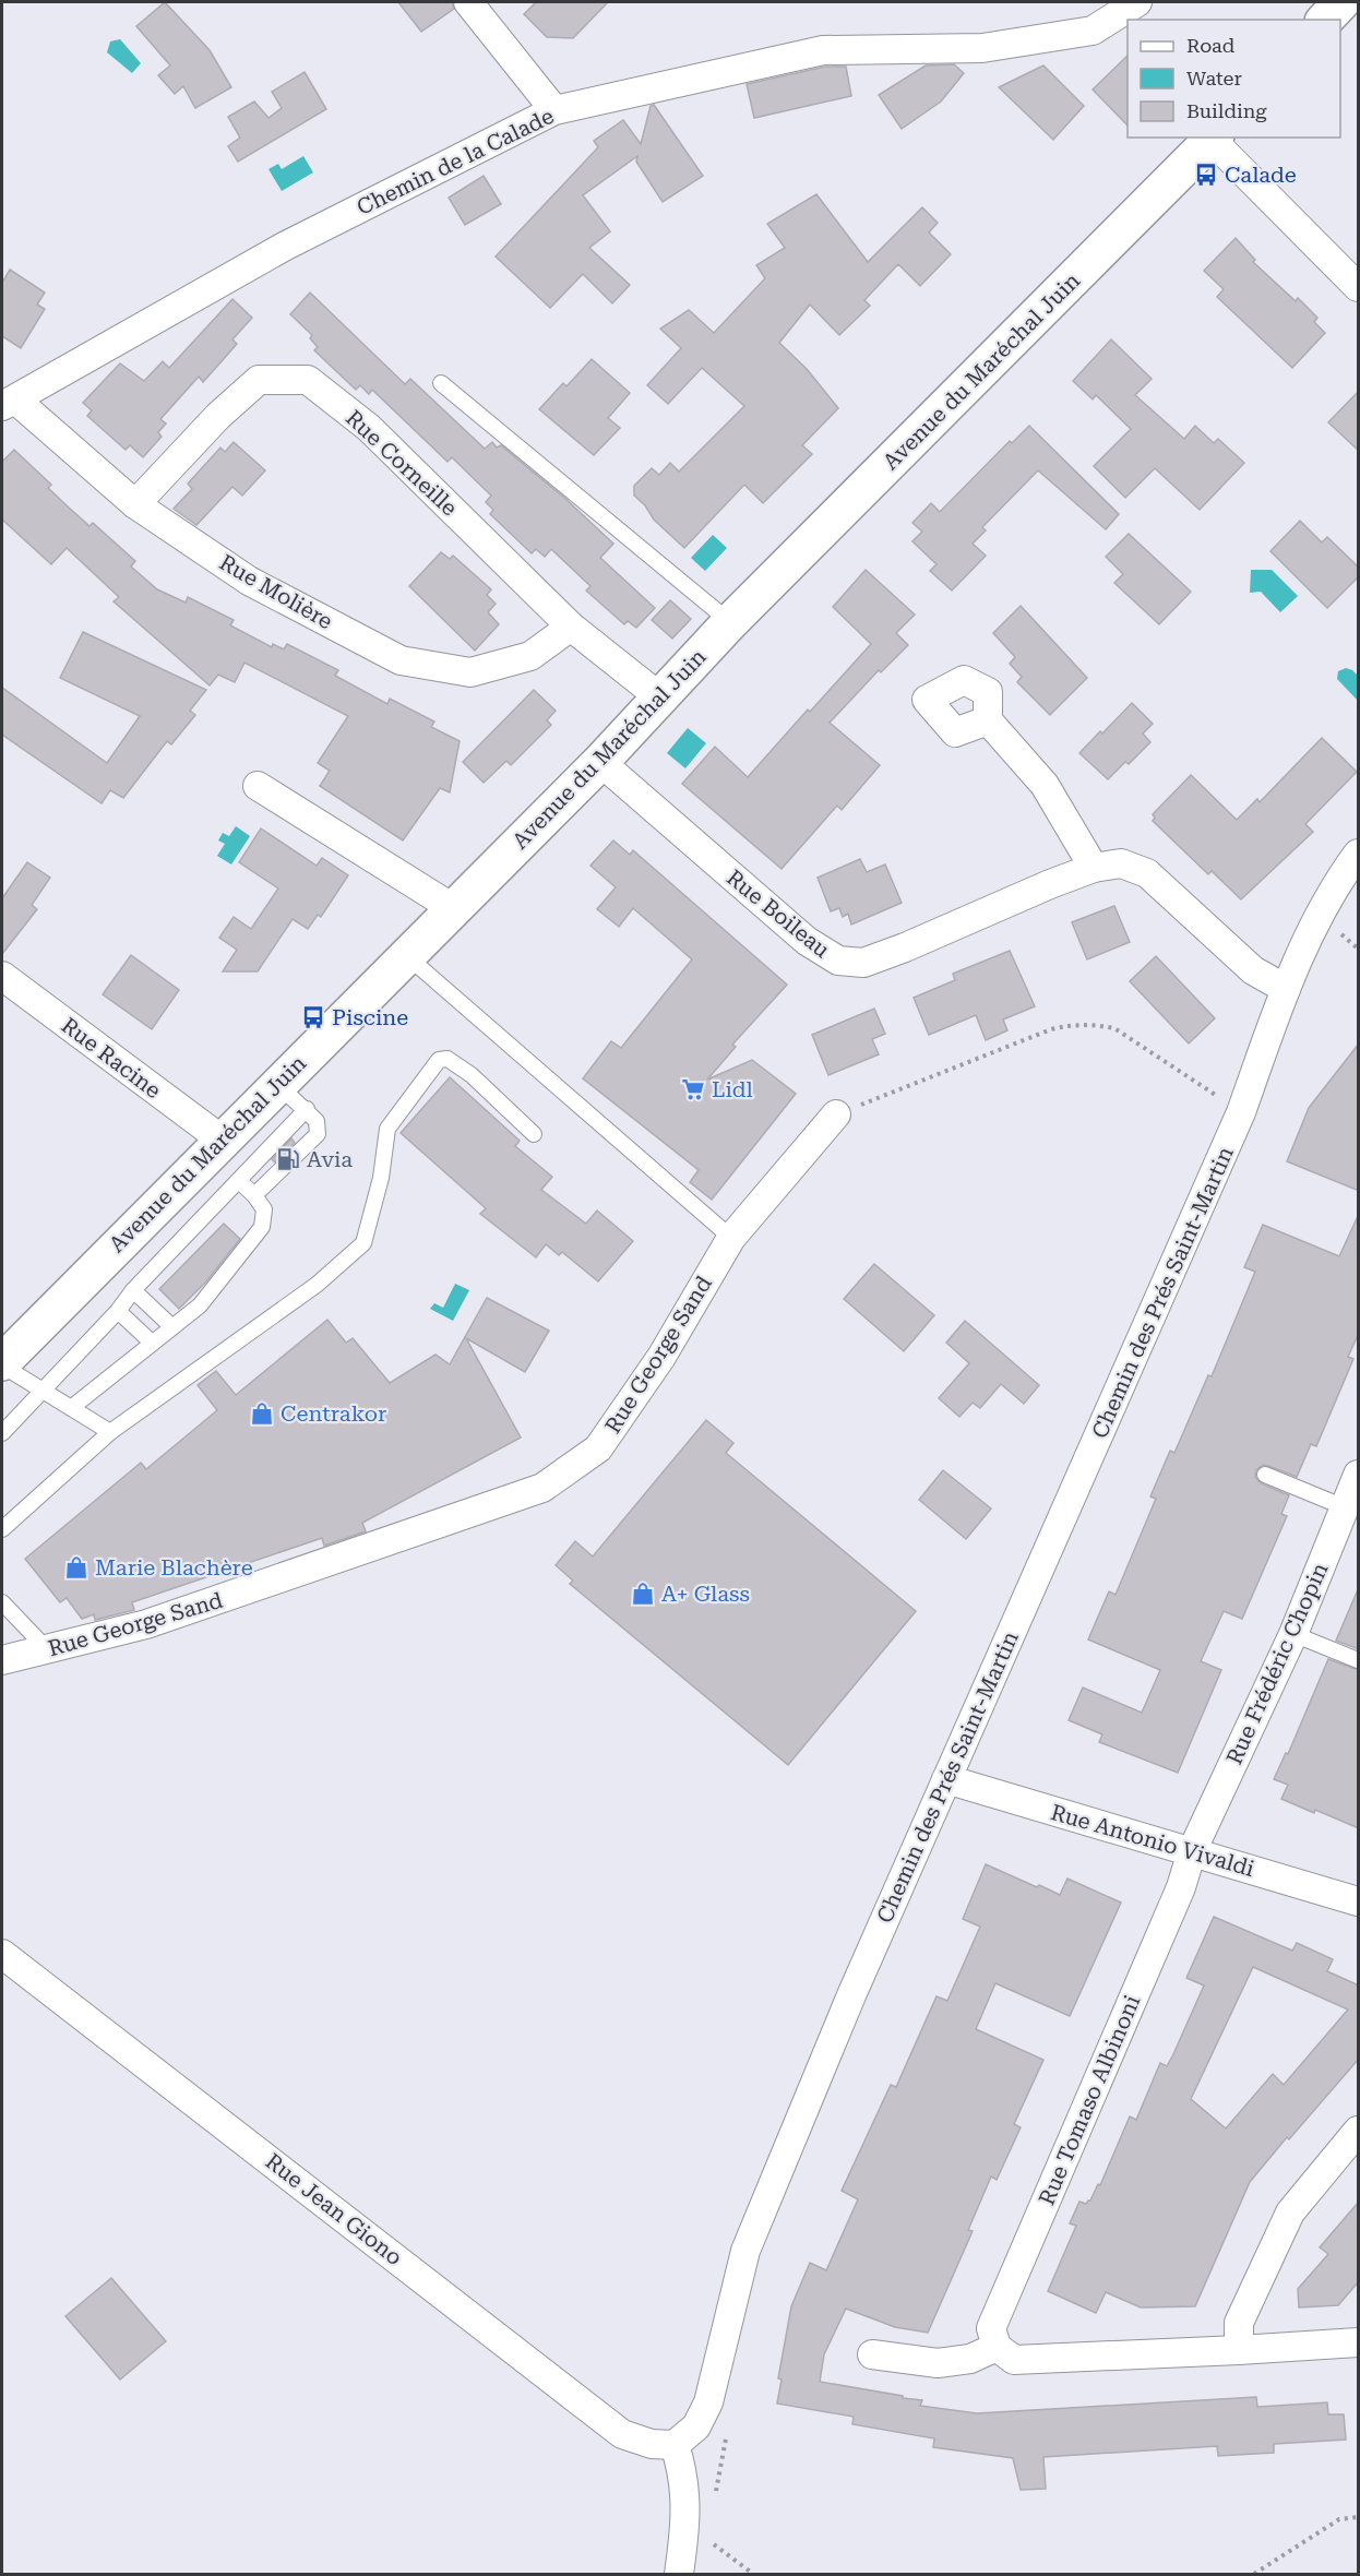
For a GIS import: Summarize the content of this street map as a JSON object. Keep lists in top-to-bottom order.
{
  "streets": {
    "main road": ["Avenue du Maréchal Juin"],
    "street": [
      "Chemin de la Calade",
      "Rue Corneille",
      "Rue Molière",
      "Rue Boileau",
      "Rue Racine",
      "Chemin des Prés Saint-Martin",
      "Rue George Sand",
      "Rue Frédéric Chopin",
      "Rue Antonio Vivaldi",
      "Rue Tomaso Albinoni",
      "Rue Jean Giono"
    ]
  },
  "crossings": [
    ["Chemin de la Calade", "Rue Molière"],
    ["Avenue du Maréchal Juin", "Rue Corneille"],
    ["Avenue du Maréchal Juin", "Rue Boileau"],
    ["Avenue du Maréchal Juin", "Rue Racine"],
    ["Rue Corneille", "Rue Molière"],
    ["Rue Boileau", "Chemin des Prés Saint-Martin"],
    ["Chemin des Prés Saint-Martin", "Rue Antonio Vivaldi"],
    ["Chemin des Prés Saint-Martin", "Rue Jean Giono"],
    ["Rue Frédéric Chopin", "Rue Antonio Vivaldi"],
    ["Rue Frédéric Chopin", "Rue Tomaso Albinoni"],
    ["Rue Antonio Vivaldi", "Rue Tomaso Albinoni"]
  ],
  "places": {
    "bus stop": ["Calade", "Piscine"],
    "supermarket": ["Lidl"],
    "fuel station": ["Avia"],
    "shop": ["Centrakor", "Marie Blachère", "A+ Glass"]
  },
  "legend": ["Road", "Water", "Building"]
}
